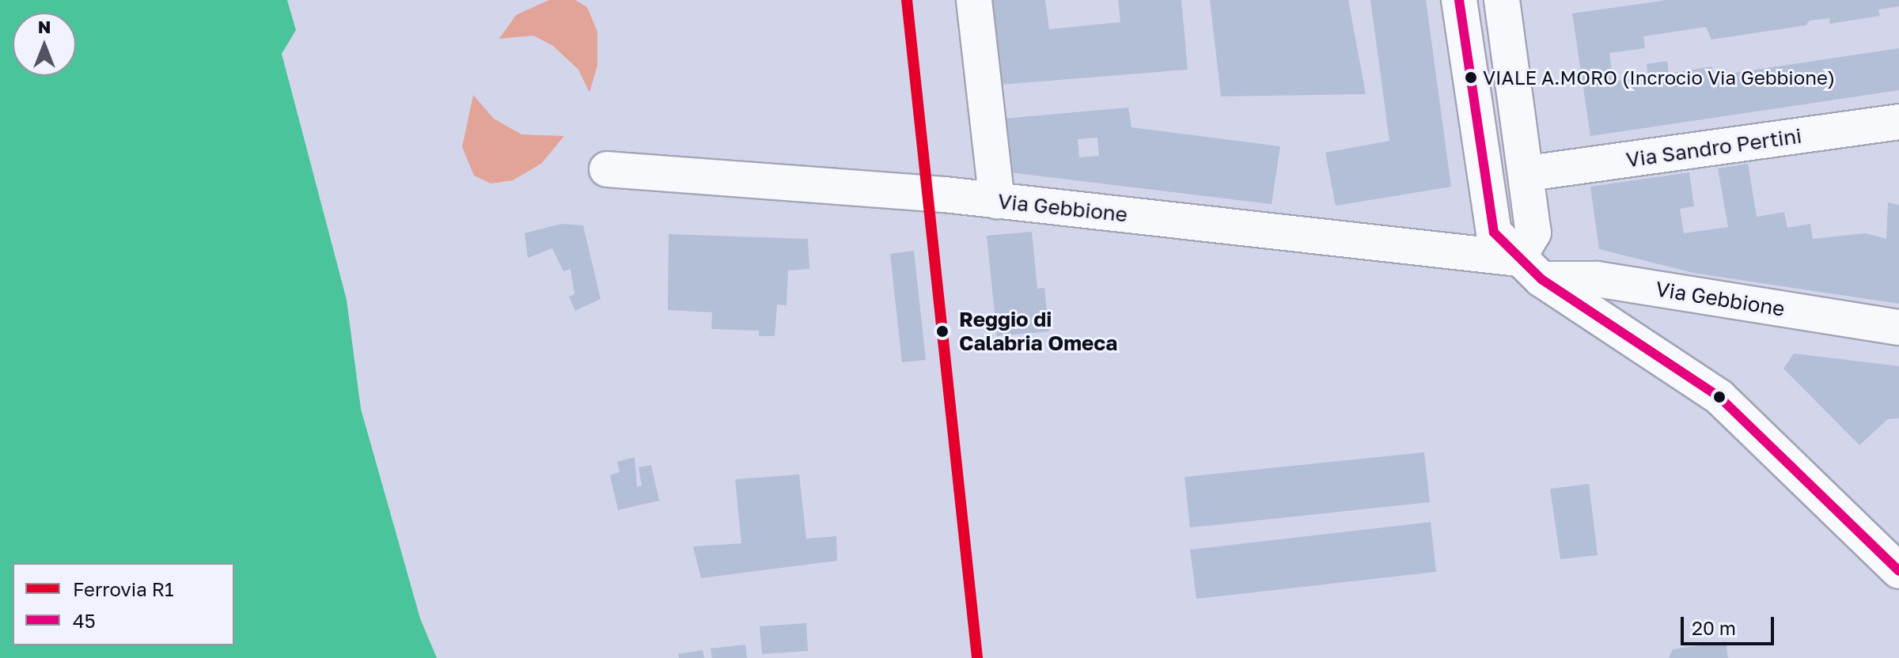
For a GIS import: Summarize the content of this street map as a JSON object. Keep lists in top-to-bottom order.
{
  "streets": {
    "street": ["Via Sandro Pertini", "Via Gebbione"]
  },
  "places": ["VIALE A.MORO (Incrocio Via Gebbione)", "Reggio di Calabria Omeca"],
  "lines": ["rail line R1", "transit line 45"],
  "legend": ["Ferrovia R1", "45"],
  "scale_bar": "20 m",
  "north": "top"
}
